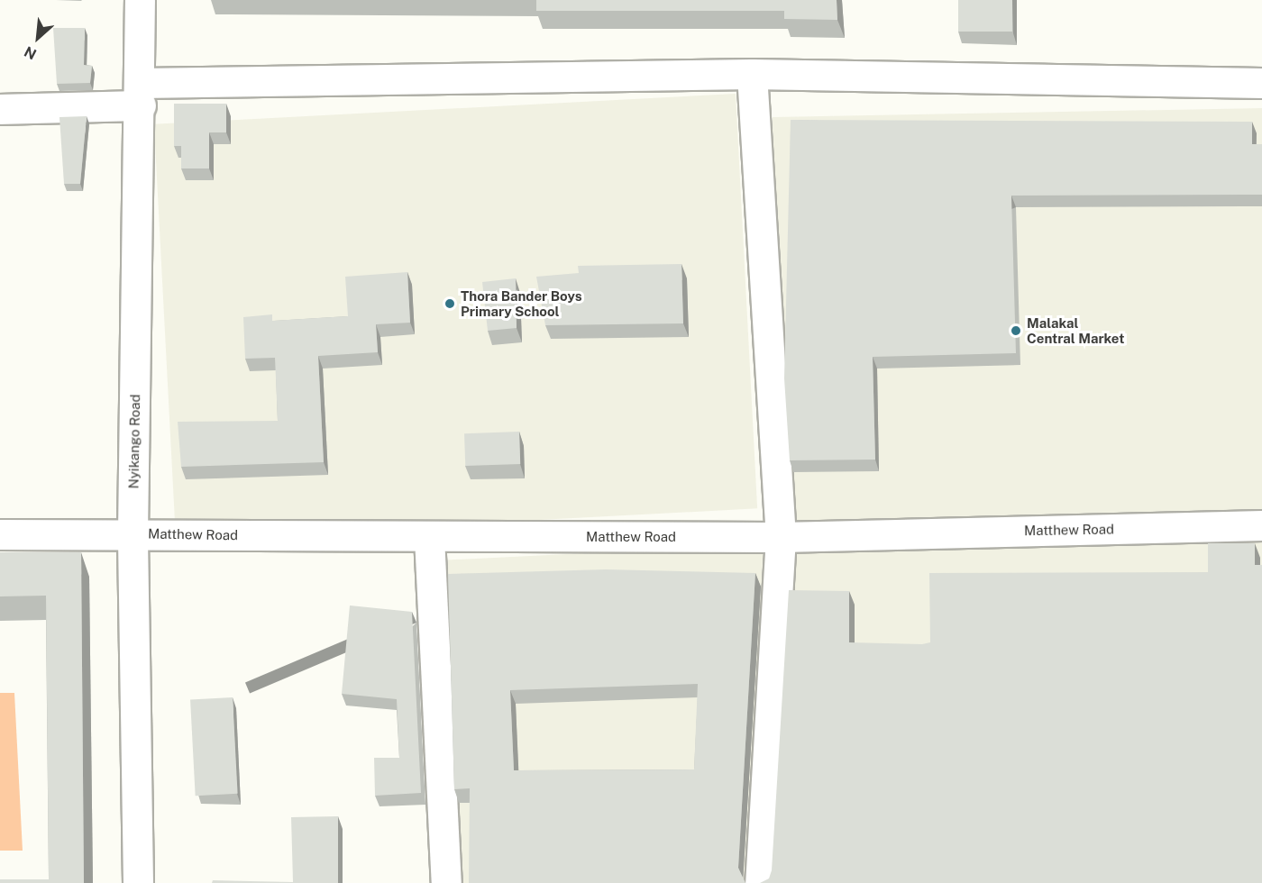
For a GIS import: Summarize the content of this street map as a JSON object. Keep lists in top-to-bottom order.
{
  "streets": {
    "street": ["Nyikango Road", "Matthew Road"]
  },
  "crossings": [
    ["Nyikango Road", "Matthew Road"]
  ],
  "places": ["Thora Bander Boys Primary School", "Malakal Central Market"],
  "north": "bottom left"
}
